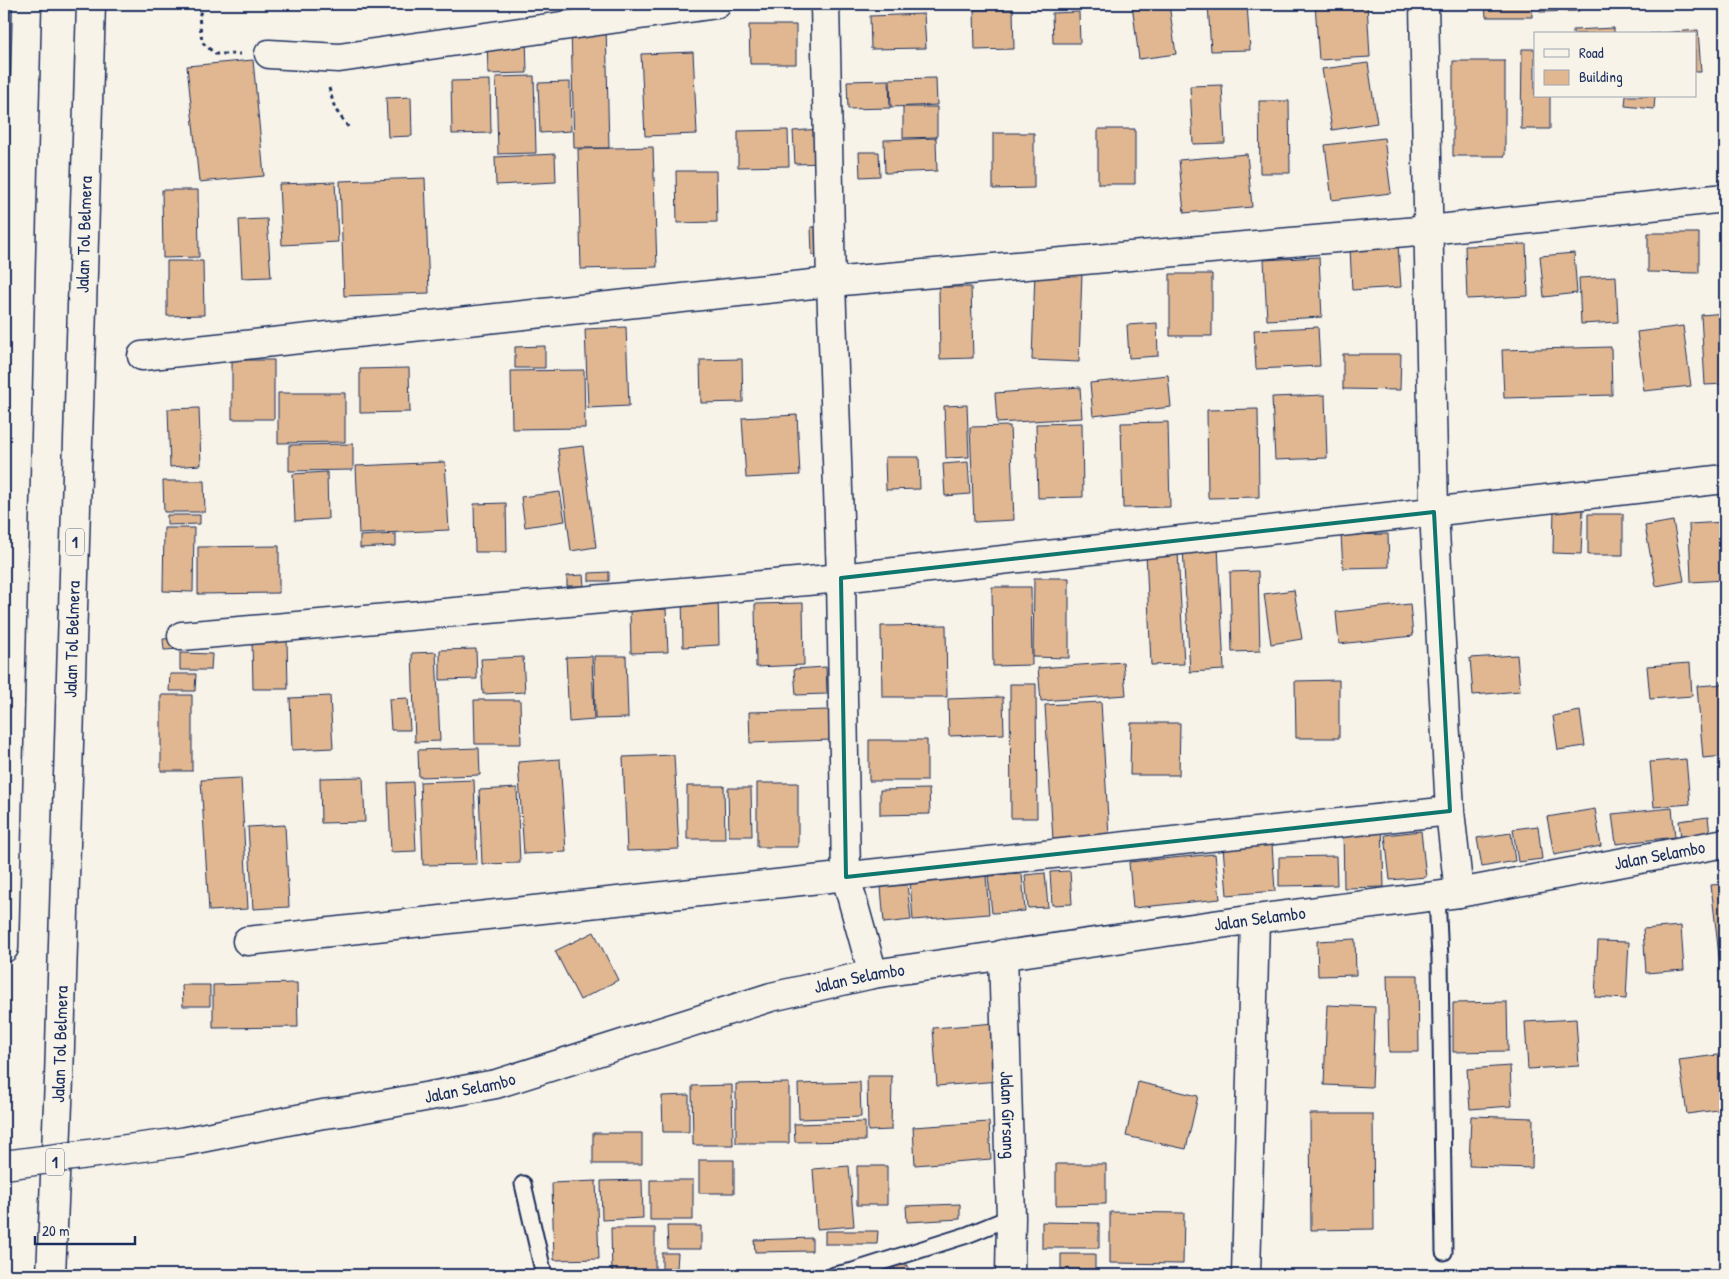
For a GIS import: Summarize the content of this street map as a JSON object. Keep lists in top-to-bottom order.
{
  "streets": {
    "main road": [
      "Jalan Tol Belmera",
      "1",
      "Jalan Selambo",
      "Jalan Girsang"
    ]
  },
  "crossings": [
    ["Jalan Selambo", "Jalan Girsang"]
  ],
  "legend": ["Road", "Building"],
  "scale_bar": "20 m"
}
